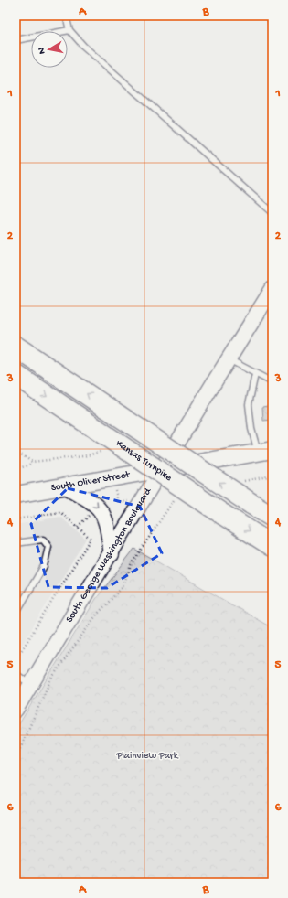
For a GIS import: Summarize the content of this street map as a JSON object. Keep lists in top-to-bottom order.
{
  "streets": {
    "highway": ["Kansas Turnpike"],
    "main road": ["South Oliver Street"],
    "street": ["South George Washington Boulevard"]
  },
  "crossings": [
    ["South Oliver Street", "South George Washington Boulevard"]
  ],
  "parks": ["Plainview Park"],
  "north": "left",
  "grid": {
    "columns": ["A", "B"],
    "rows": [
      "1",
      "2",
      "3",
      "4",
      "5",
      "6"
    ]
  }
}
